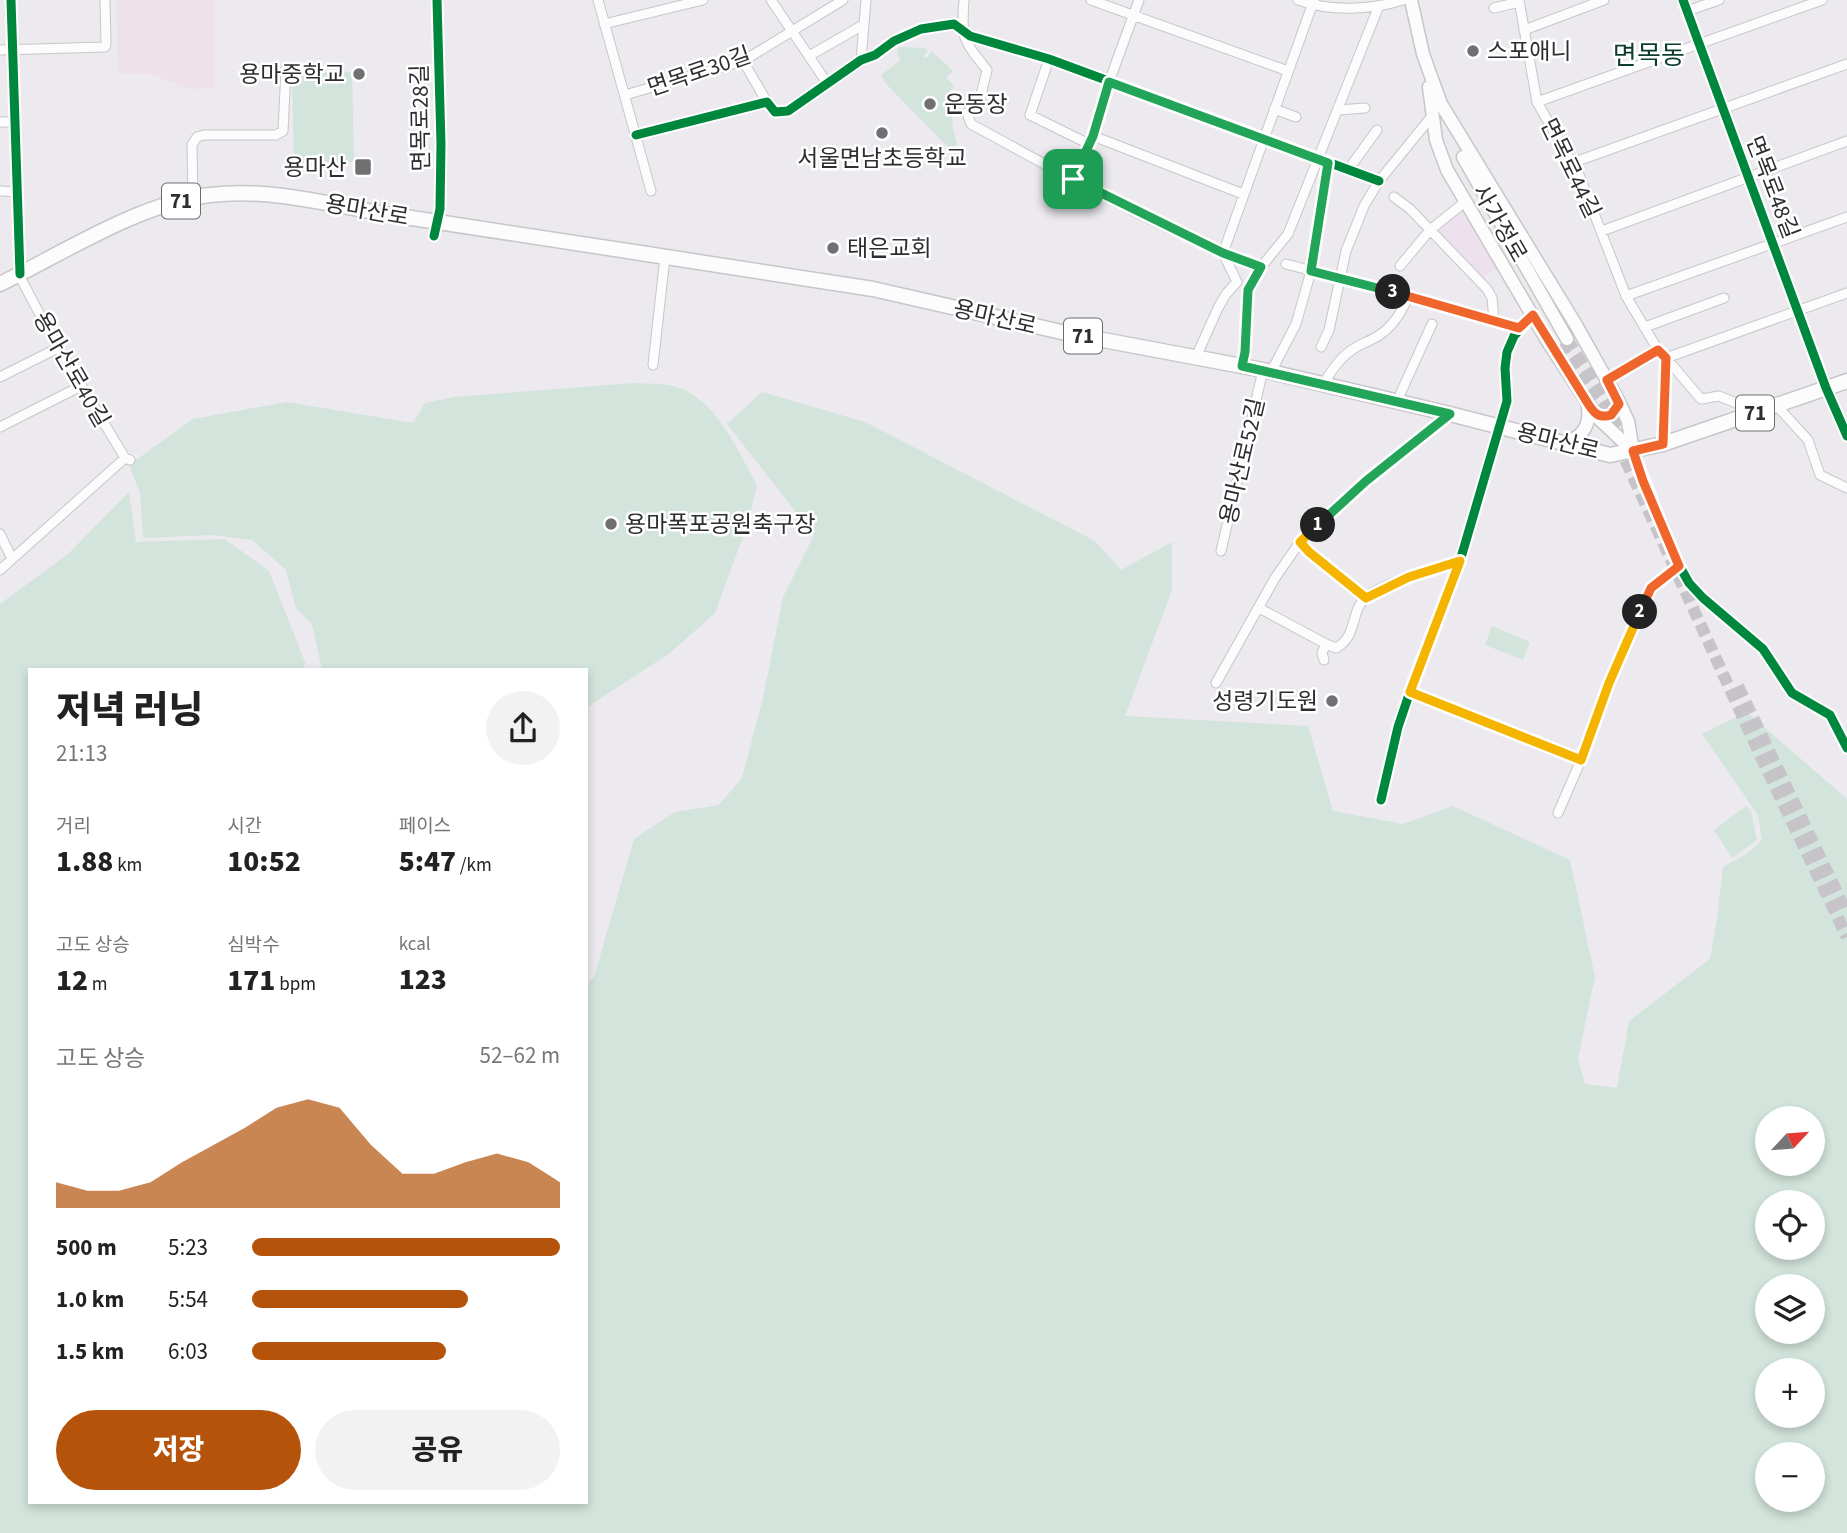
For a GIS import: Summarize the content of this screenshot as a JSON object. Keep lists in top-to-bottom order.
{
  "streets": {
    "main road": ["71", "용마산로", "사가정로"],
    "street": [
      "면목로30길",
      "면목로28길",
      "면목로44길",
      "면목로48길",
      "용마산로40길",
      "용마산로52길"
    ]
  },
  "crossings": [
    ["면목로48길", "용마산로"],
    ["용마산로", "용마산로40길"],
    ["용마산로", "용마산로52길"]
  ],
  "districts": ["면목동"],
  "places": {
    "other": [
      "스포애니",
      "용마중학교",
      "운동장",
      "서울면남초등학교",
      "태은교회",
      "용마폭포공원축구장",
      "성령기도원"
    ],
    "transit": ["용마산"]
  },
  "north": "top right",
  "page": {
    "pins": ["3", "1", "2"],
    "heading": ["저녁 러닝", "21:13"],
    "stats": [
      ["거리", "1.88 km"],
      ["시간", "10:52"],
      ["페이스", "5:47 /km"],
      ["고도 상승", "12 m"],
      ["심박수", "171 bpm"],
      ["kcal", "123"]
    ],
    "chart": ["고도 상승", "52–62 m"],
    "map_buttons": ["+", "−"],
    "list": [
      {
        "name": "500 m",
        "note": "5:23"
      },
      {
        "name": "1.0 km",
        "note": "5:54"
      },
      {
        "name": "1.5 km",
        "note": "6:03"
      }
    ],
    "buttons": ["저장", "공유"]
  }
}
